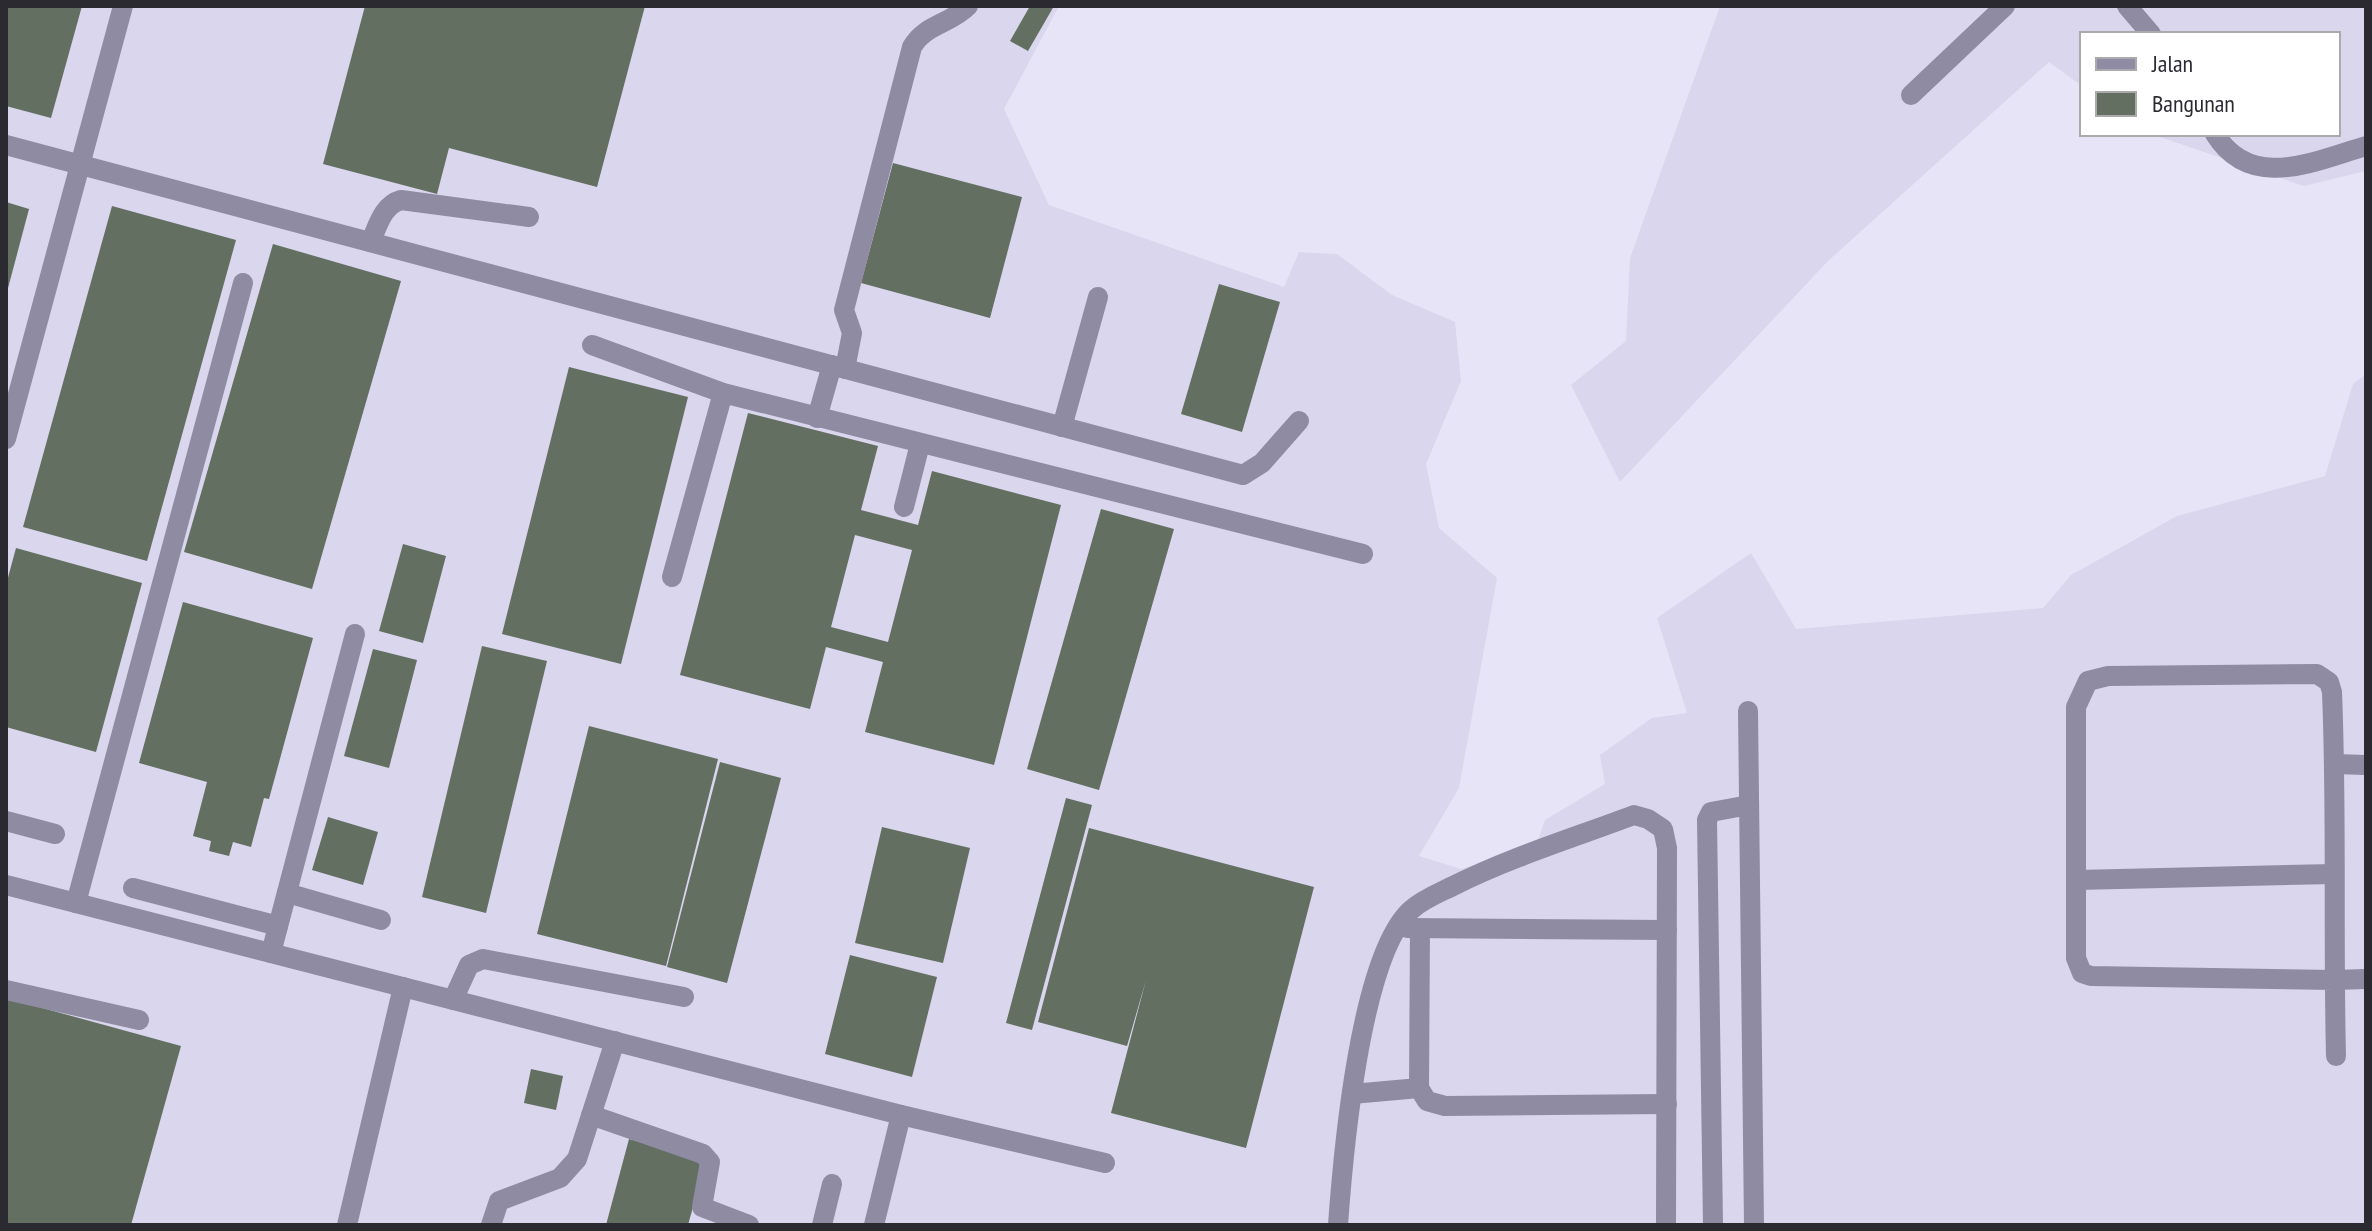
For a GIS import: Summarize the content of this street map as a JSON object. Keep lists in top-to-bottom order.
{
  "legend": ["Jalan", "Bangunan"]
}
